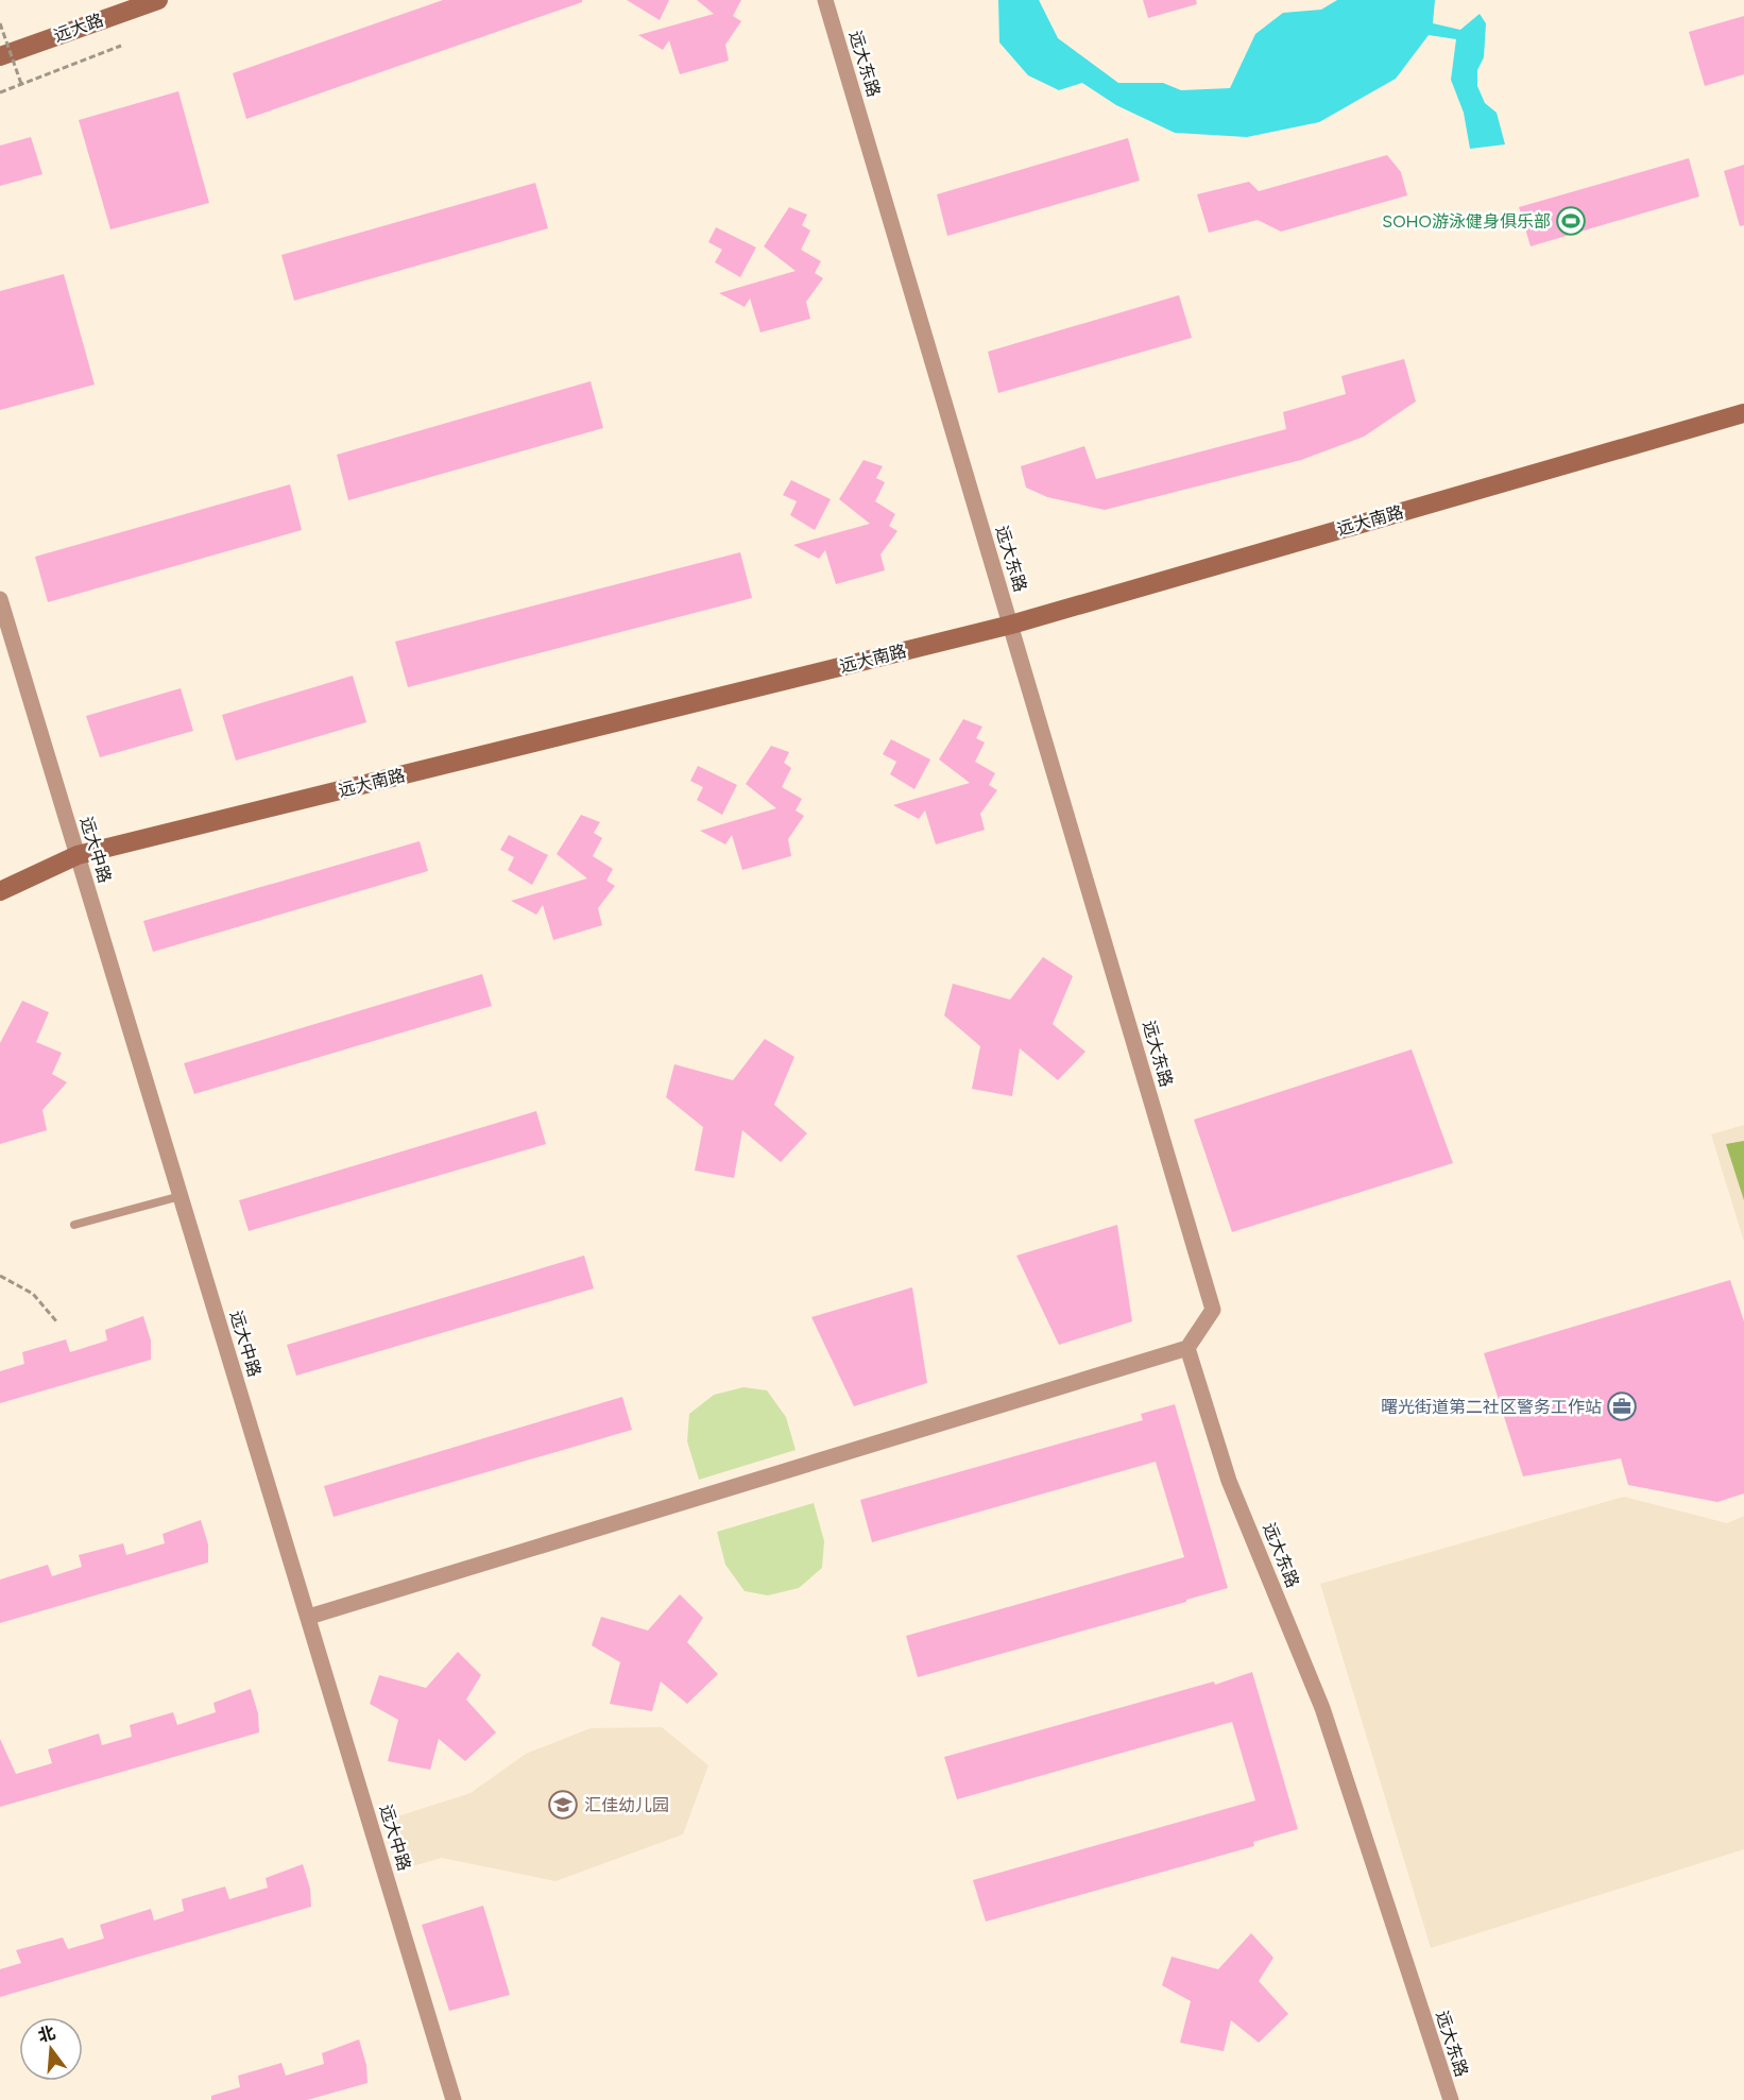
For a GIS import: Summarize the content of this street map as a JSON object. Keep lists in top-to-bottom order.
{
  "streets": {
    "street": [
      "远大路",
      "远大东路",
      "远大南路",
      "远大中路"
    ]
  },
  "crossings": [
    ["远大东路", "远大南路"],
    ["远大南路", "远大中路"]
  ],
  "places": {
    "sports": ["SOHO游泳健身俱乐部"],
    "office": ["曙光街道第二社区警务工作站"],
    "school or university": ["汇佳幼儿园"]
  },
  "north": "top"
}
